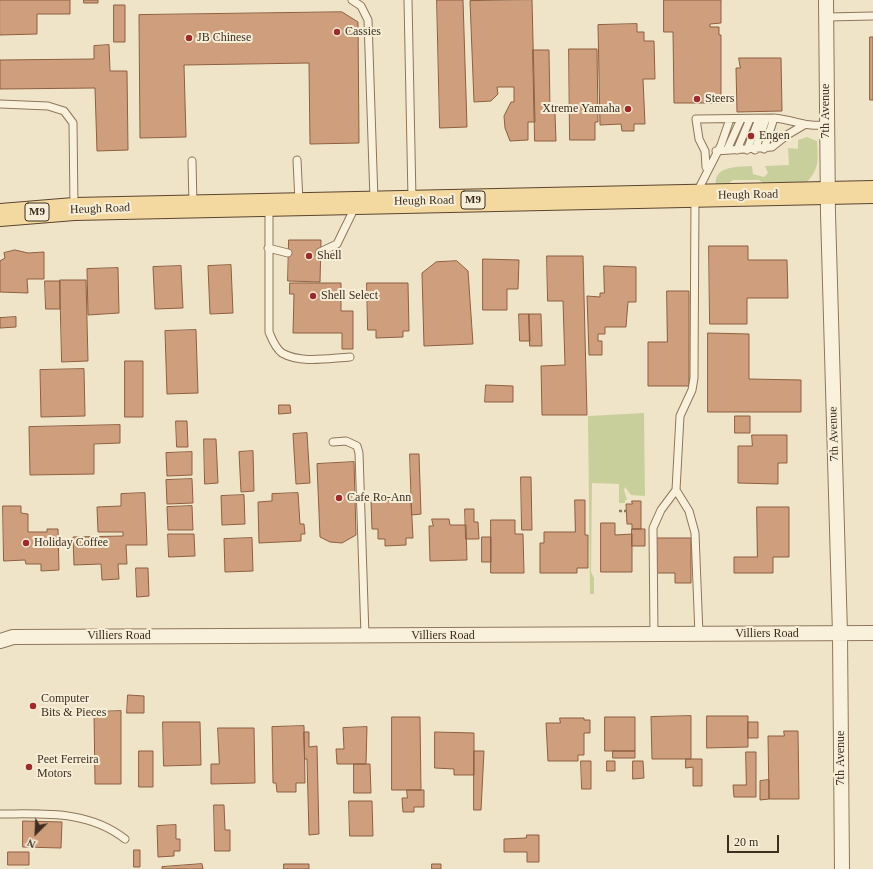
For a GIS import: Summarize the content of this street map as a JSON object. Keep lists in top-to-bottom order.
{
  "streets": {
    "main road": ["Heugh Road", "M9"],
    "street": ["7th Avenue", "Villiers Road"]
  },
  "crossings": [
    ["7th Avenue", "Heugh Road"],
    ["7th Avenue", "Villiers Road"]
  ],
  "places": [
    "Cassies",
    "JB Chinese",
    "Steers",
    "Xtreme Yamaha",
    "Engen",
    "Shell",
    "Shell Select",
    "Cafe Ro-Ann",
    "Holiday Coffee",
    "Computer Bits & Pieces",
    "Peet Ferreira Motors"
  ],
  "scale_bar": "20 m",
  "north": "bottom left"
}
